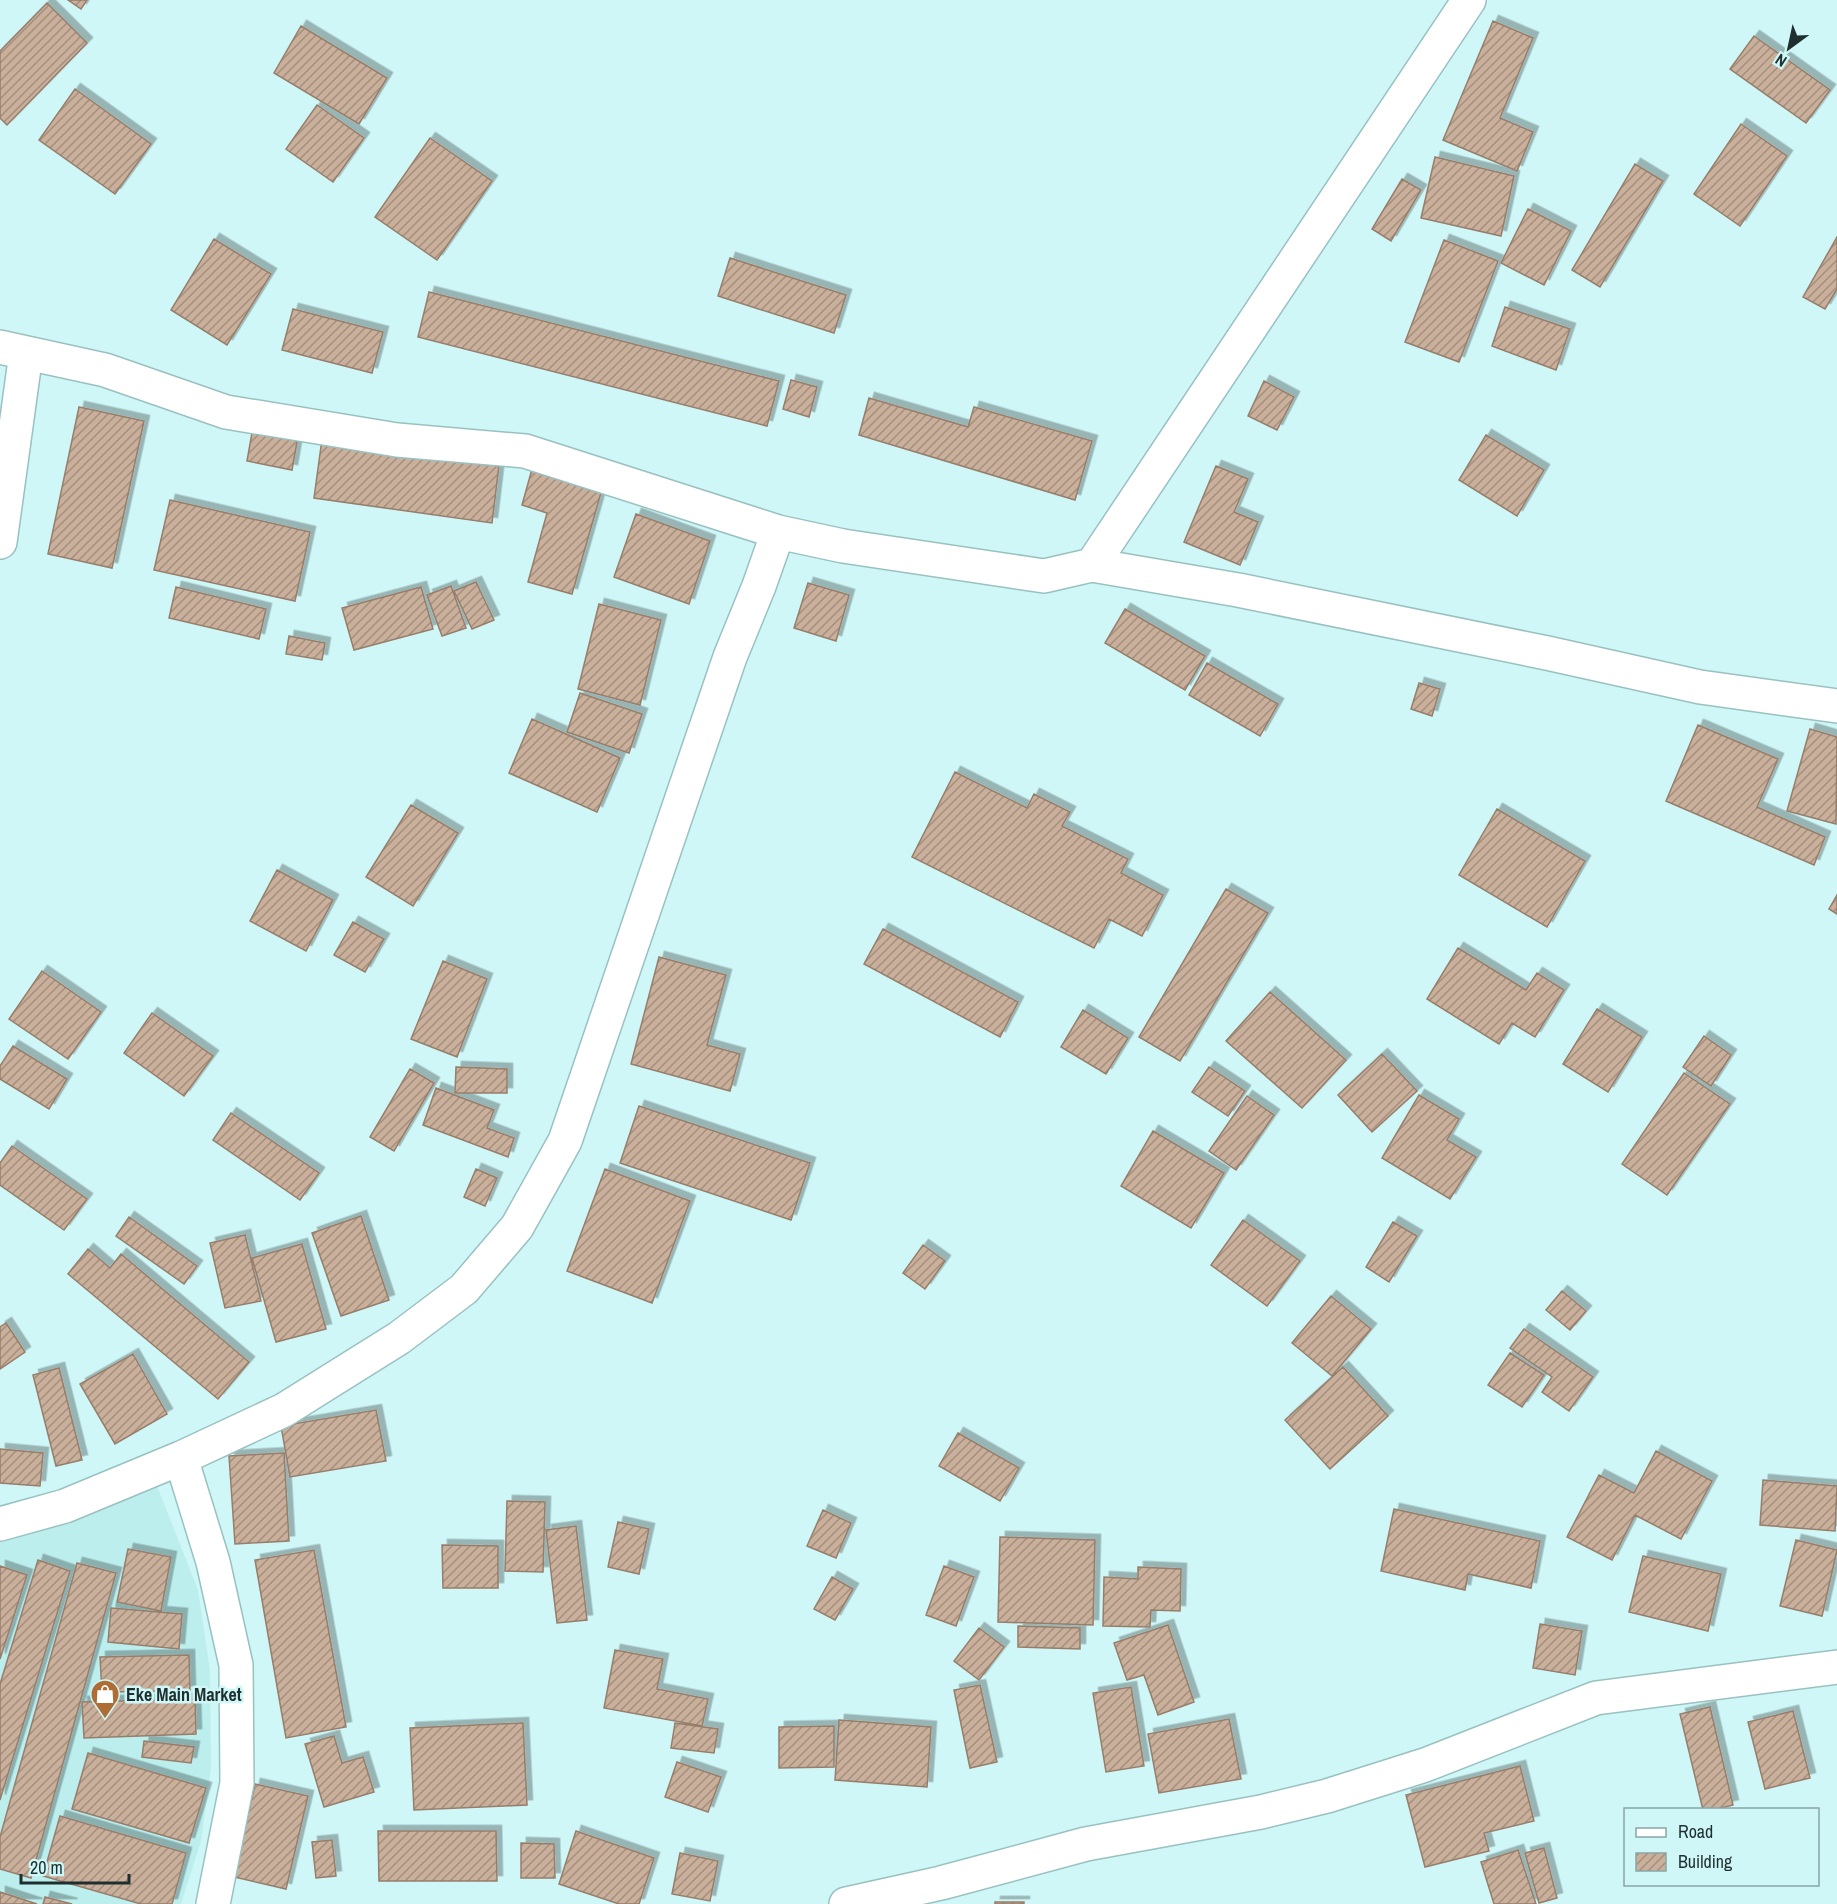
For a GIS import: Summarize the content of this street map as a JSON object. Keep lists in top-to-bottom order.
{
  "places": {
    "shop": ["Eke Main Market"]
  },
  "legend": ["Road", "Building"],
  "scale_bar": "20 m",
  "north": "bottom left"
}
